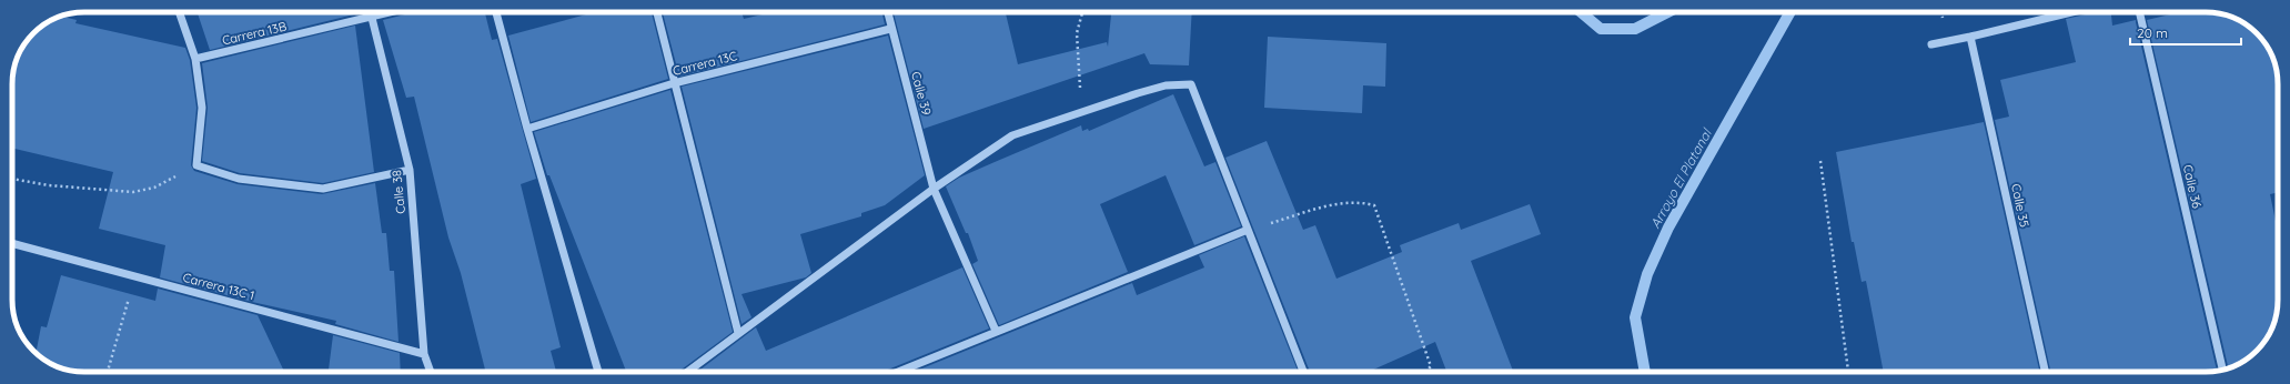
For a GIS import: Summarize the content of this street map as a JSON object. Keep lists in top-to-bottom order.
{
  "streets": {
    "street": [
      "Carrera 13B",
      "Carrera 13C",
      "Calle 39",
      "Calle 36",
      "Calle 38",
      "Calle 35",
      "Carrera 13C 1"
    ]
  },
  "crossings": [
    ["Carrera 13B", "Calle 38"],
    ["Carrera 13C", "Calle 39"],
    ["Calle 38", "Carrera 13C 1"]
  ],
  "water": ["Arroyo El Platanal"],
  "scale_bar": "20 m"
}
